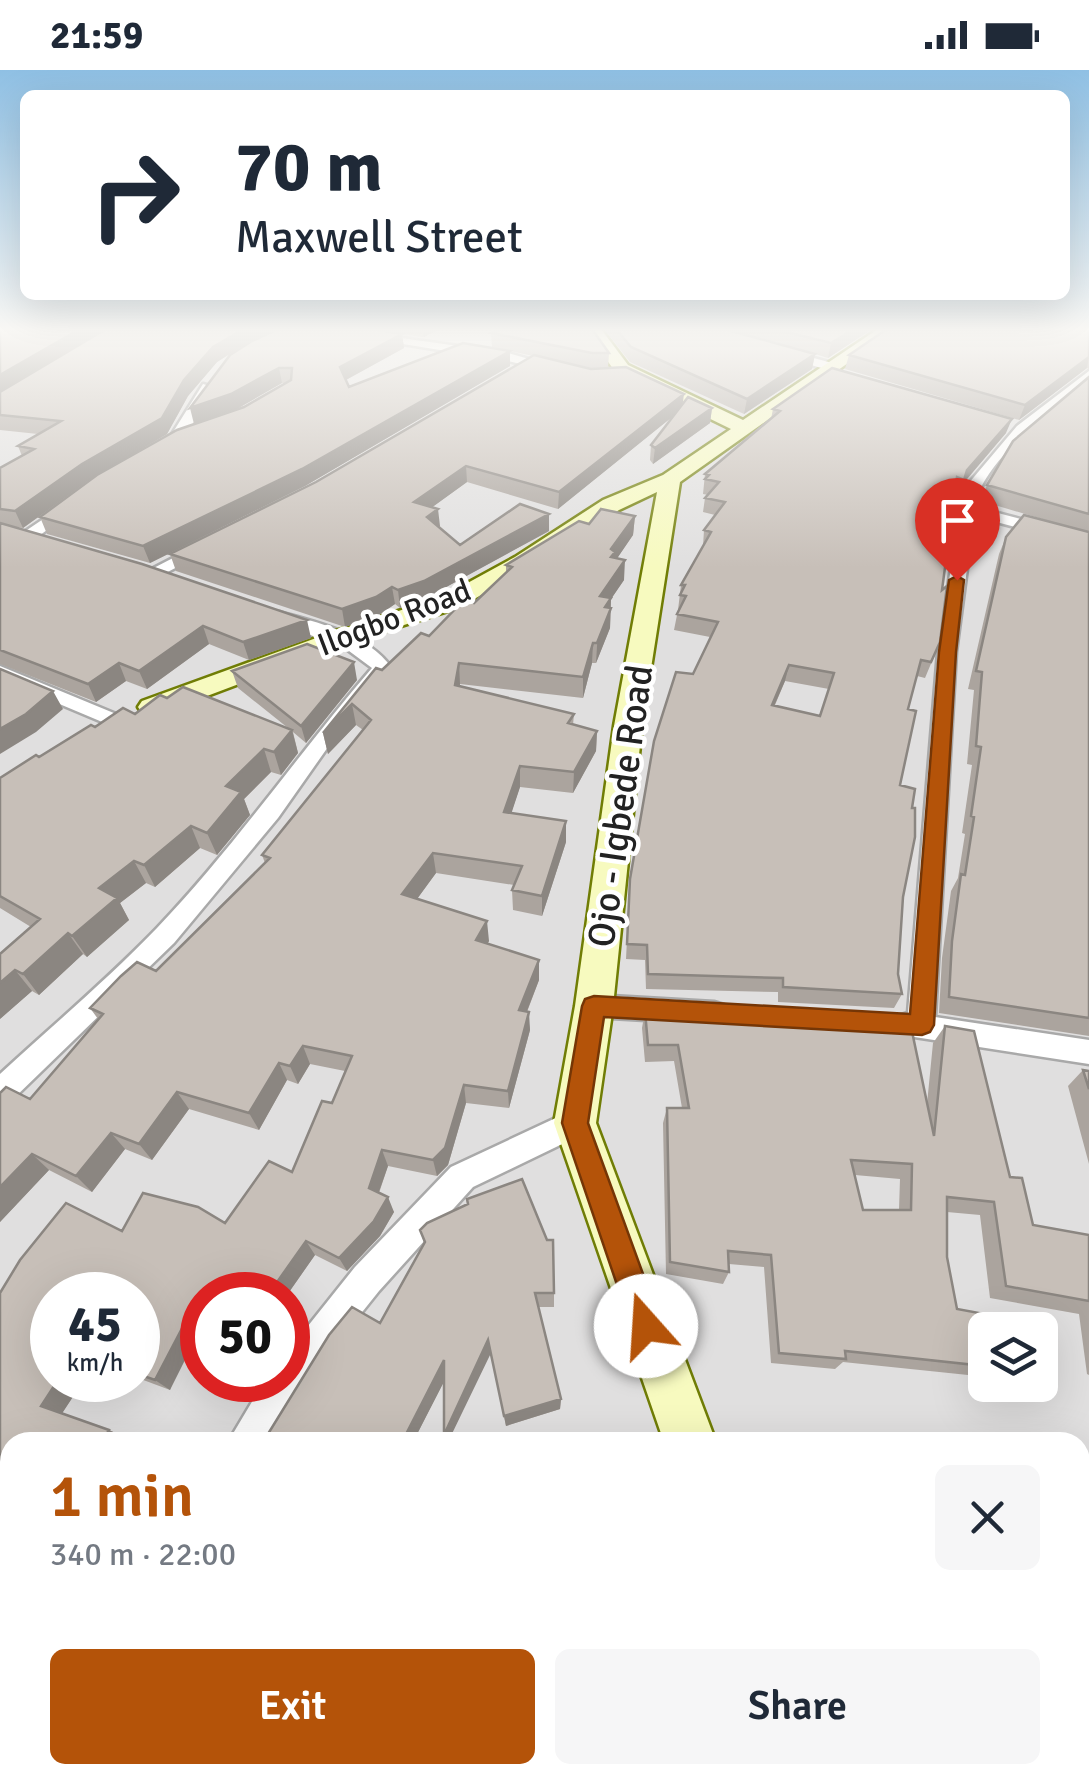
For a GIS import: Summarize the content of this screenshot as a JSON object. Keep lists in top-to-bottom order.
{
  "streets": {
    "main road": ["Ilogbo Road", "Ojo - Igbede Road"]
  },
  "crossings": [
    ["Ilogbo Road", "Ojo - Igbede Road"]
  ],
  "page": {
    "status": "21:59",
    "turn": ["70 m", "Maxwell Street"],
    "speed": "45 km/h",
    "limit": "50",
    "heading": ["1 min", "340 m · 22:00"],
    "buttons": ["Exit", "Share"]
  }
}
